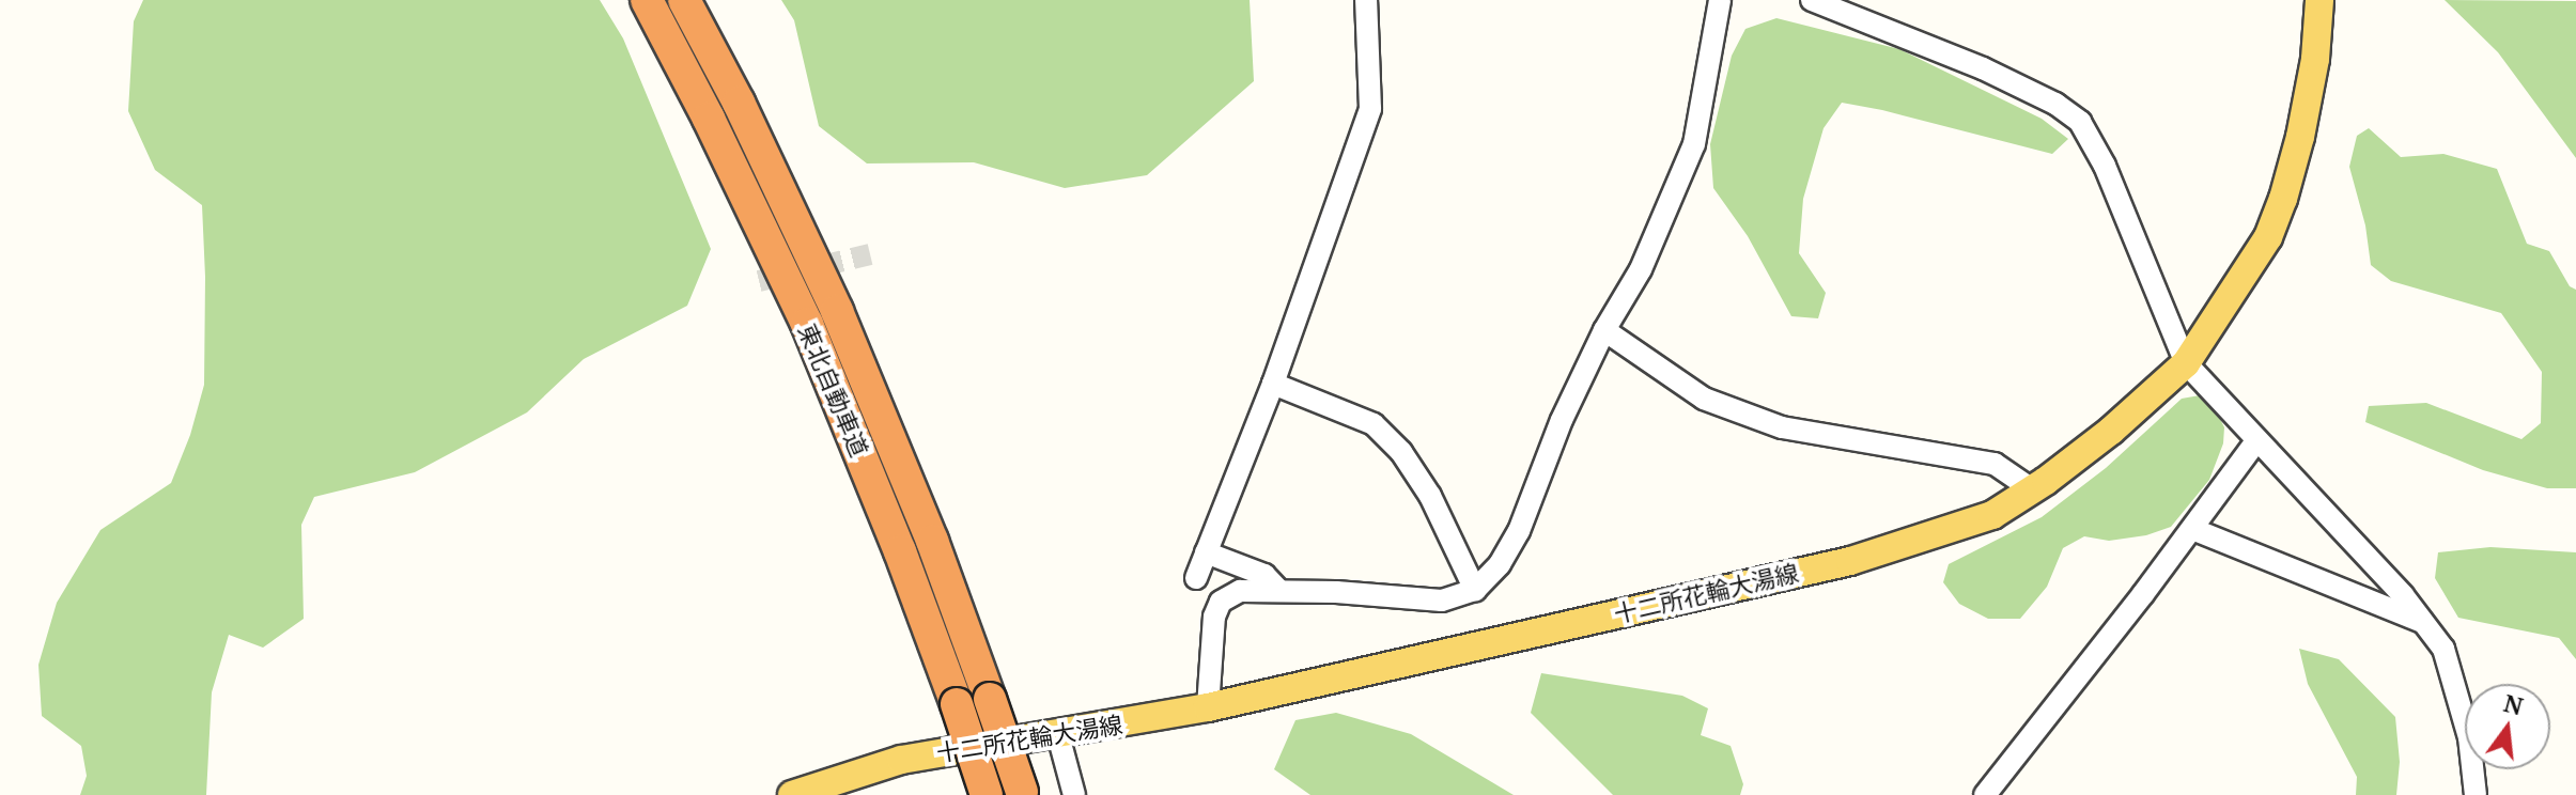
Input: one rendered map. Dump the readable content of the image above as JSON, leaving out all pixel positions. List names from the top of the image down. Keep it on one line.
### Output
{"streets":{"highway":["東北自動車道"],"main road":["十二所花輪大湯線"]},"north":"top"}
